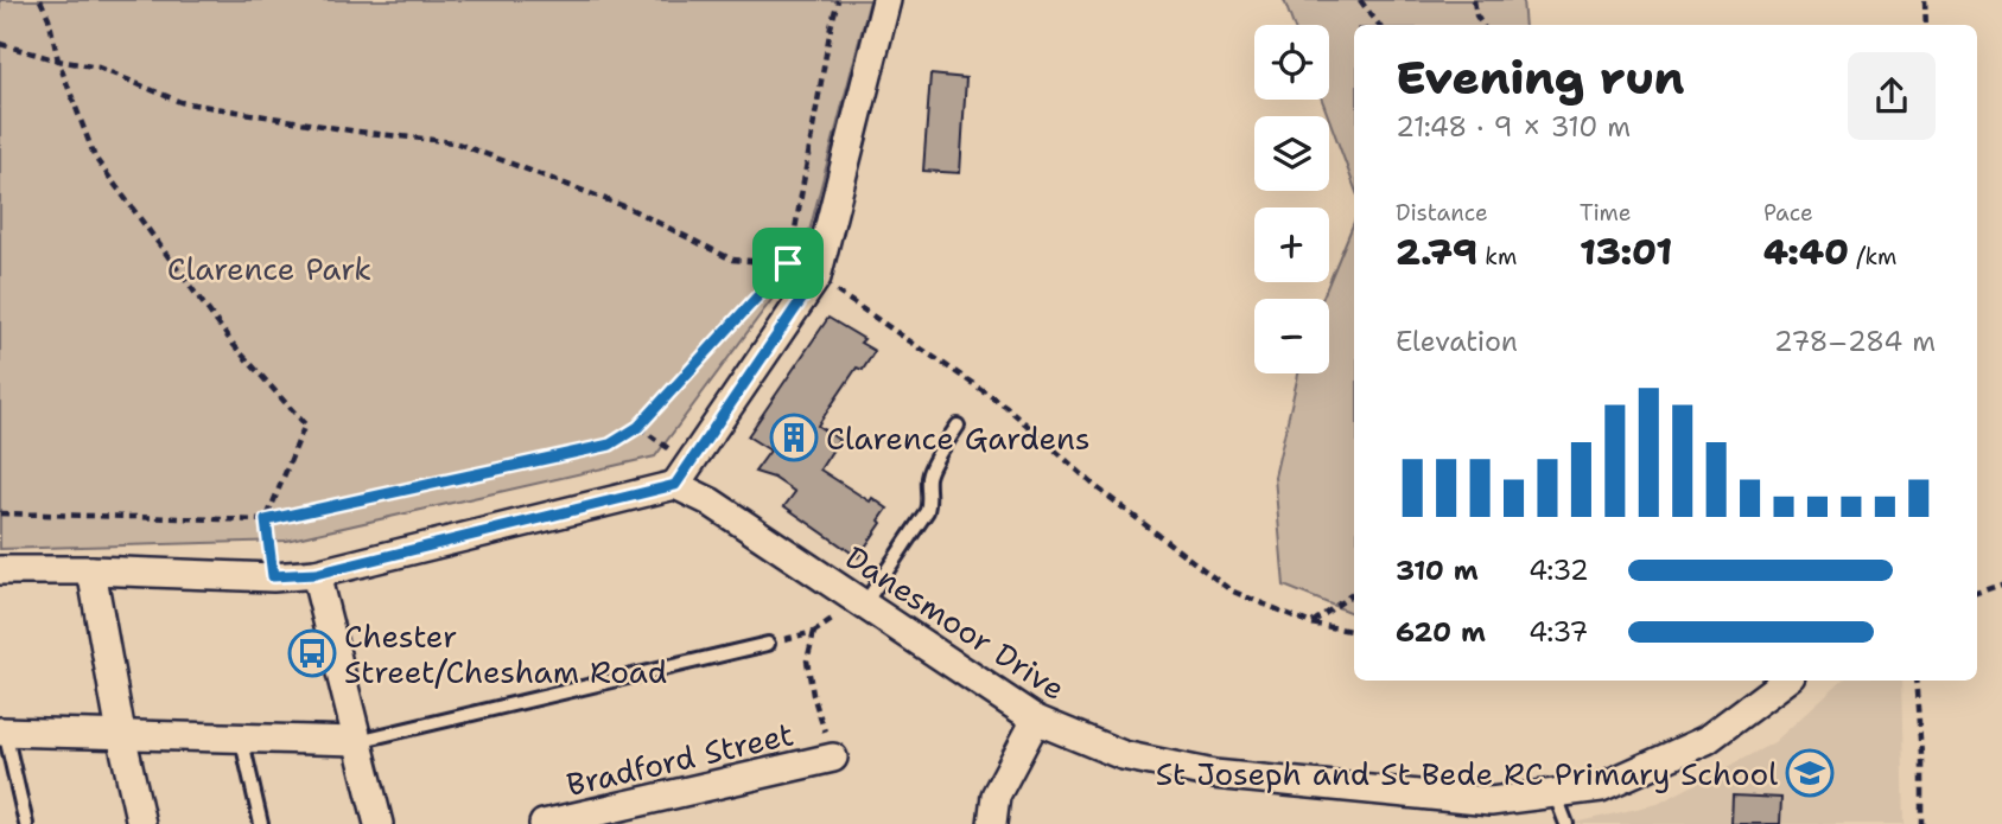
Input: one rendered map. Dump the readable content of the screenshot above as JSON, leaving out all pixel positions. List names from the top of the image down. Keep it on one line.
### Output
{"streets":{"street":["Danesmoor Drive","Bradford Street"]},"parks":["Clarence Park"],"places":{"building":["Clarence Gardens"],"bus stop":["Chester Street/Chesham Road"],"school or university":["St Joseph and St Bede RC Primary School"]},"page":{"map_buttons":["+","−"],"heading":["Evening run","21:48 · 9 × 310 m"],"stats":[["Distance","2.79 km"],["Time","13:01"],["Pace","4:40 /km"]],"chart":["Elevation","278–284 m"],"list":[{"name":"310 m","note":"4:32"},{"name":"620 m","note":"4:37"}]}}
